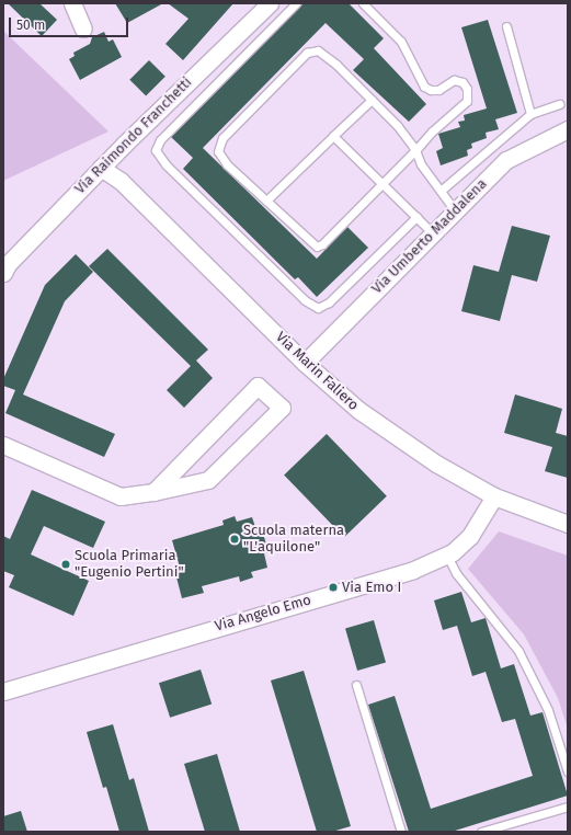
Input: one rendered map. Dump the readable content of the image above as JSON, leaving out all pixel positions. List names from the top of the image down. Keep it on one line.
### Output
{"streets":{"street":["Via Raimondo Franchetti","Via Umberto Maddalena","Via Marin Faliero","Via Angelo Emo"]},"crossings":[["Via Raimondo Franchetti","Via Marin Faliero"],["Via Umberto Maddalena","Via Marin Faliero"],["Via Marin Faliero","Via Angelo Emo"]],"places":["Scuola materna \"L'aquilone\"","Scuola Primaria \"Eugenio Pertini\"","Via Emo I"],"scale_bar":"50 m"}
